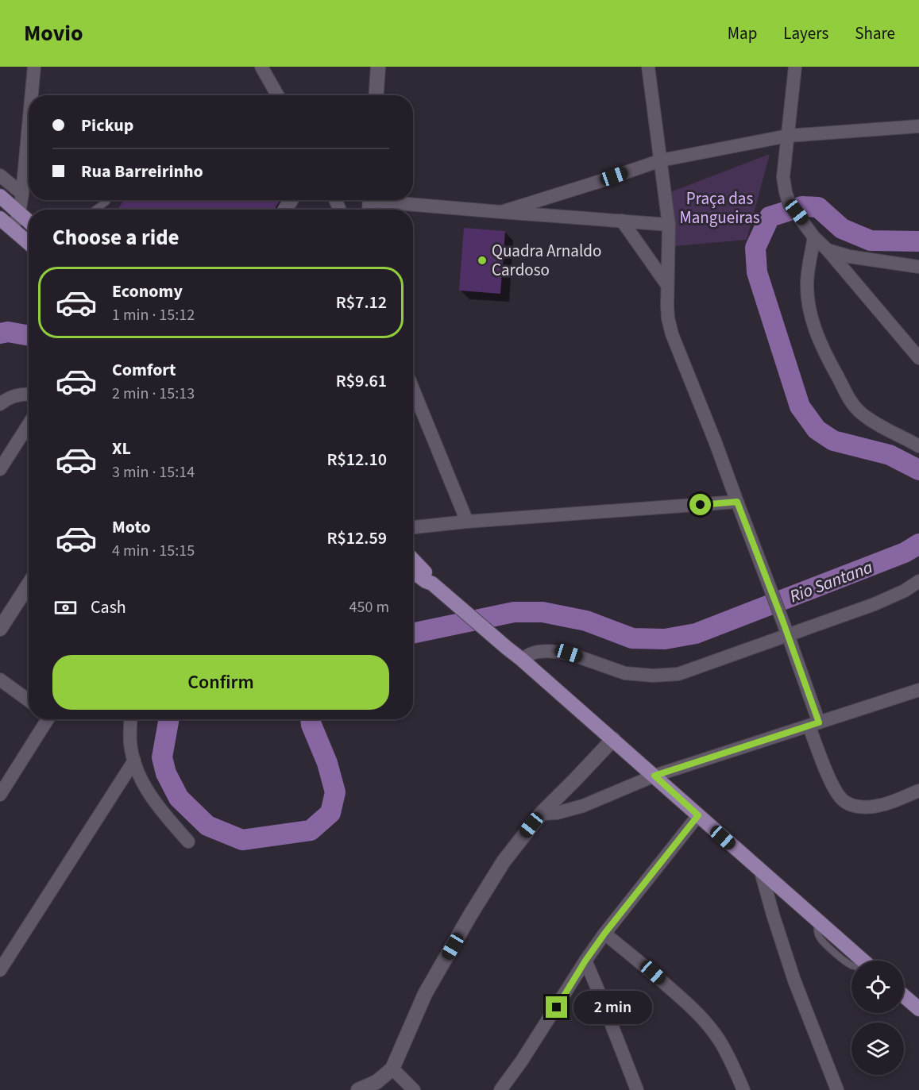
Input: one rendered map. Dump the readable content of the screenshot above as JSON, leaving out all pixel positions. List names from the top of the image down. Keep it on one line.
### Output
{"water":["Rio Santana"],"parks":["Praça das Mangueiras"],"places":["Quadra Arnaldo Cardoso"],"page":{"header":"Movio","nav":["Map","Layers","Share"],"banner":["Pickup","Rua Barreirinho"],"heading":"Choose a ride","list":[{"name":"Economy","note":"1 min · 15:12","value":"R$7.12"},{"name":"Comfort","note":"2 min · 15:13","value":"R$9.61"},{"name":"XL","note":"3 min · 15:14","value":"R$12.10"},{"name":"Moto","note":"4 min · 15:15","value":"R$12.59"}],"pay":["Cash","450 m"],"buttons":"Confirm","bubble":"2 min"}}
